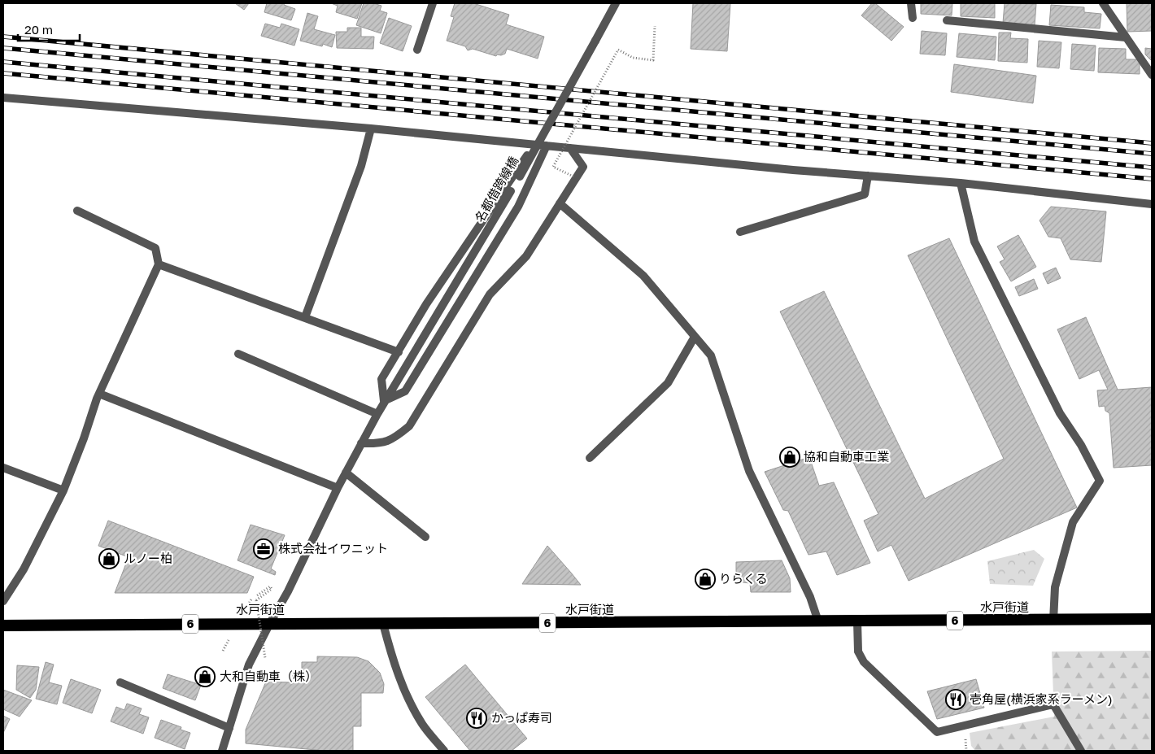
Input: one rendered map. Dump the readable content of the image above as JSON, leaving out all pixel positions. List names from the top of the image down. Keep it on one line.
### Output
{"streets":{"highway":["水戸街道","6"],"street":["名都借跨線橋"]},"crossings":[["名都借跨線橋","水戸街道"]],"places":{"shop":["協和自動車工業","ルノー柏","りらくる","大和自動車（株）"],"office":["株式会社イワニット"],"restaurant":["壱角屋(横浜家系ラーメン)","かっぱ寿司"]},"scale_bar":"20 m"}
